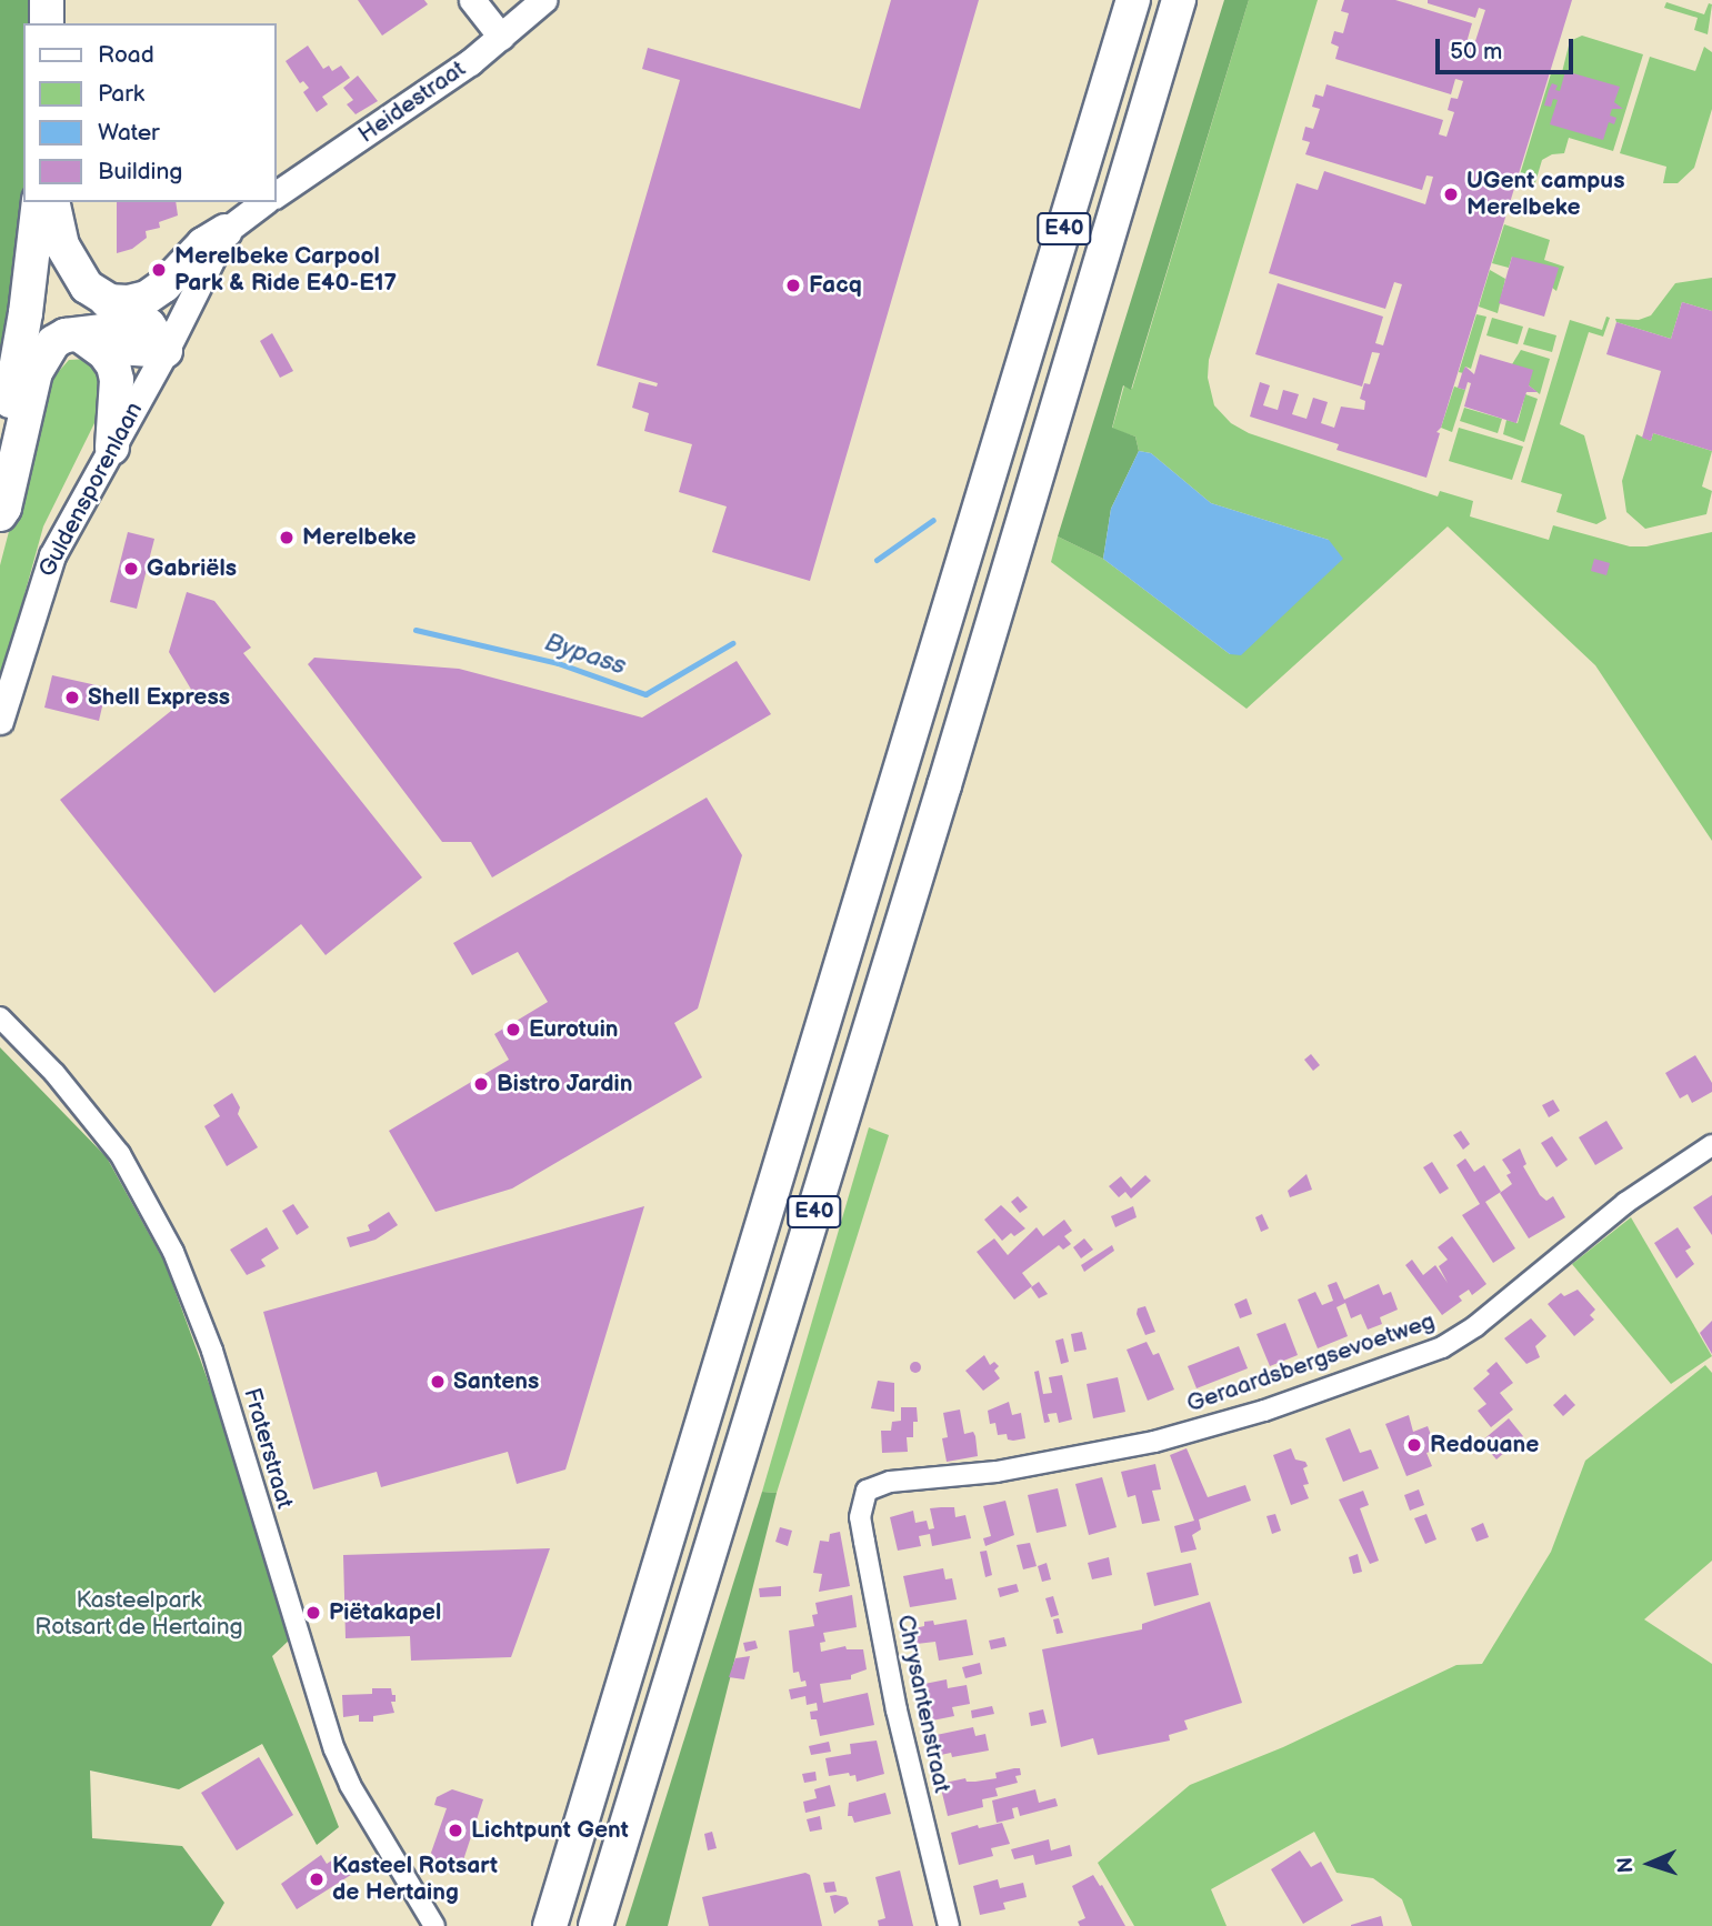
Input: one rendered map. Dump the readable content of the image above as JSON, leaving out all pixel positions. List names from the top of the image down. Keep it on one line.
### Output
{"streets":{"highway":["E40"],"main road":["Heidestraat","Guldensporenlaan"],"street":["Geraardsbergsevoetweg","Fraterstraat","Chrysantenstraat"]},"crossings":[["Geraardsbergsevoetweg","Chrysantenstraat"]],"water":["Bypass"],"parks":["Kasteelpark Rotsart de Hertaing"],"places":["UGent campus Merelbeke","Merelbeke Carpool Park & Ride E40-E17","Facq","Merelbeke","Gabriëls","Shell Express","Eurotuin","Bistro Jardin","Santens","Redouane","Piëtakapel","Lichtpunt Gent","Kasteel Rotsart de Hertaing"],"legend":["Road","Park","Water","Building"],"scale_bar":"50 m","north":"left"}
